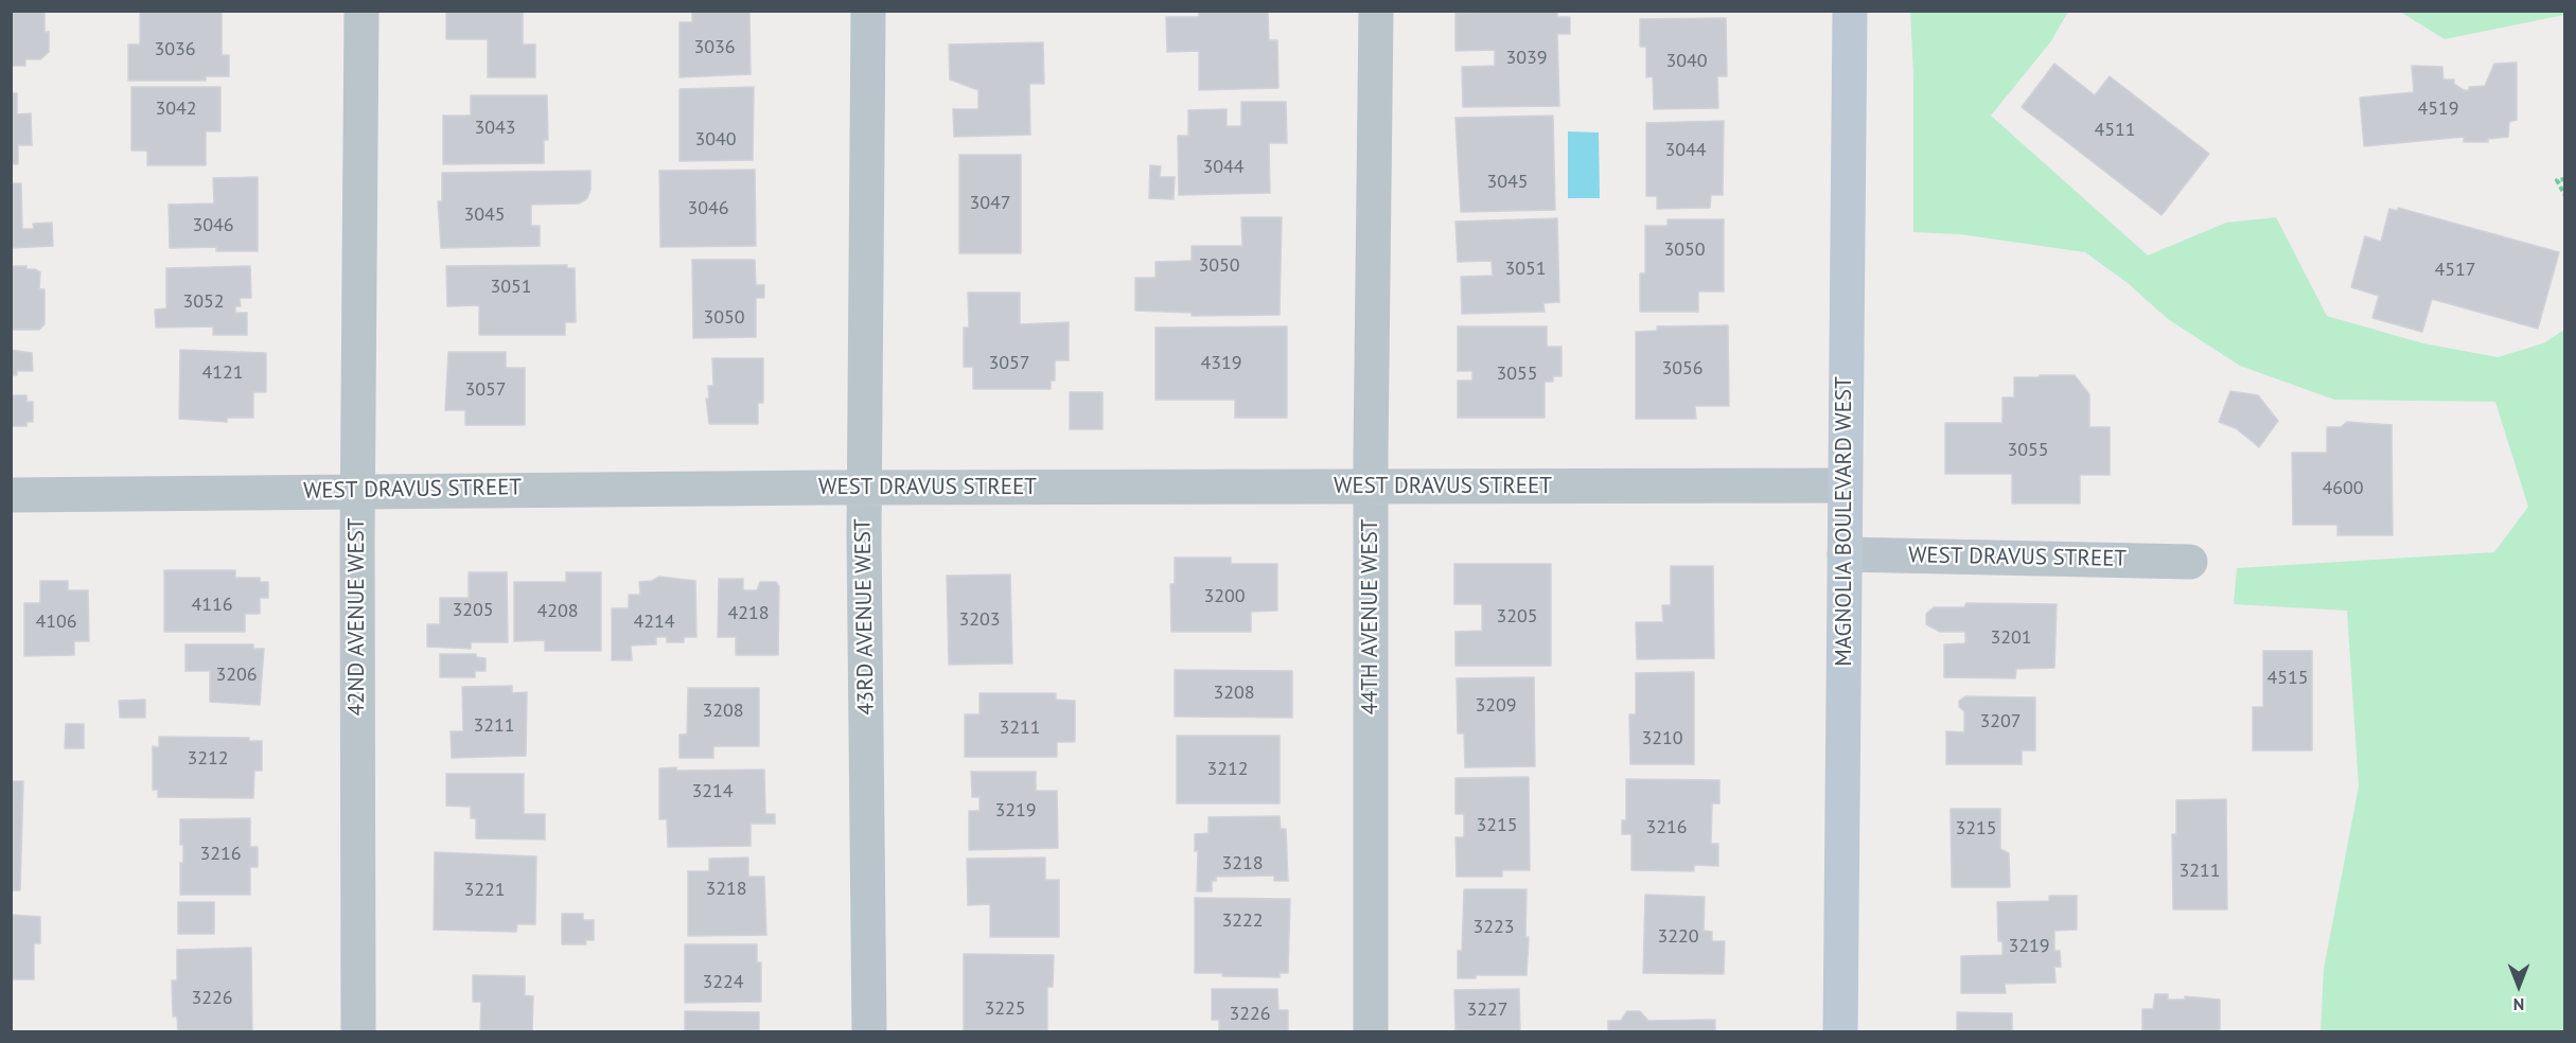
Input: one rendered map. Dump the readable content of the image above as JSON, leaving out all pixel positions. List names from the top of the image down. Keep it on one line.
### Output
{"streets":{"street":["WEST DRAVUS STREET","MAGNOLIA BOULEVARD WEST","42ND AVENUE WEST","43RD AVENUE WEST","44TH AVENUE WEST"]},"crossings":[["WEST DRAVUS STREET","MAGNOLIA BOULEVARD WEST"],["WEST DRAVUS STREET","42ND AVENUE WEST"],["WEST DRAVUS STREET","43RD AVENUE WEST"],["WEST DRAVUS STREET","44TH AVENUE WEST"]],"house_numbers":["3036","3036","3039","3040","3042","4519","3043","4511","3040","3044","3044","3045","3047","3046","3045","3046","3050","3050","3051","4517","3051","3052","3050","3057","4319","3056","4121","3055","3057","3055","4600","3200","4116","3205","4208","4218","3205","3203","4106","4214","3201","3206","4515","3208","3209","3208","3207","3211","3211","3210","3212","3212","3214","3219","3215","3216","3215","3216","3218","3211","3218","3221","3222","3223","3220","3219","3224","3226","3225","3227","3226"],"north":"bottom"}
